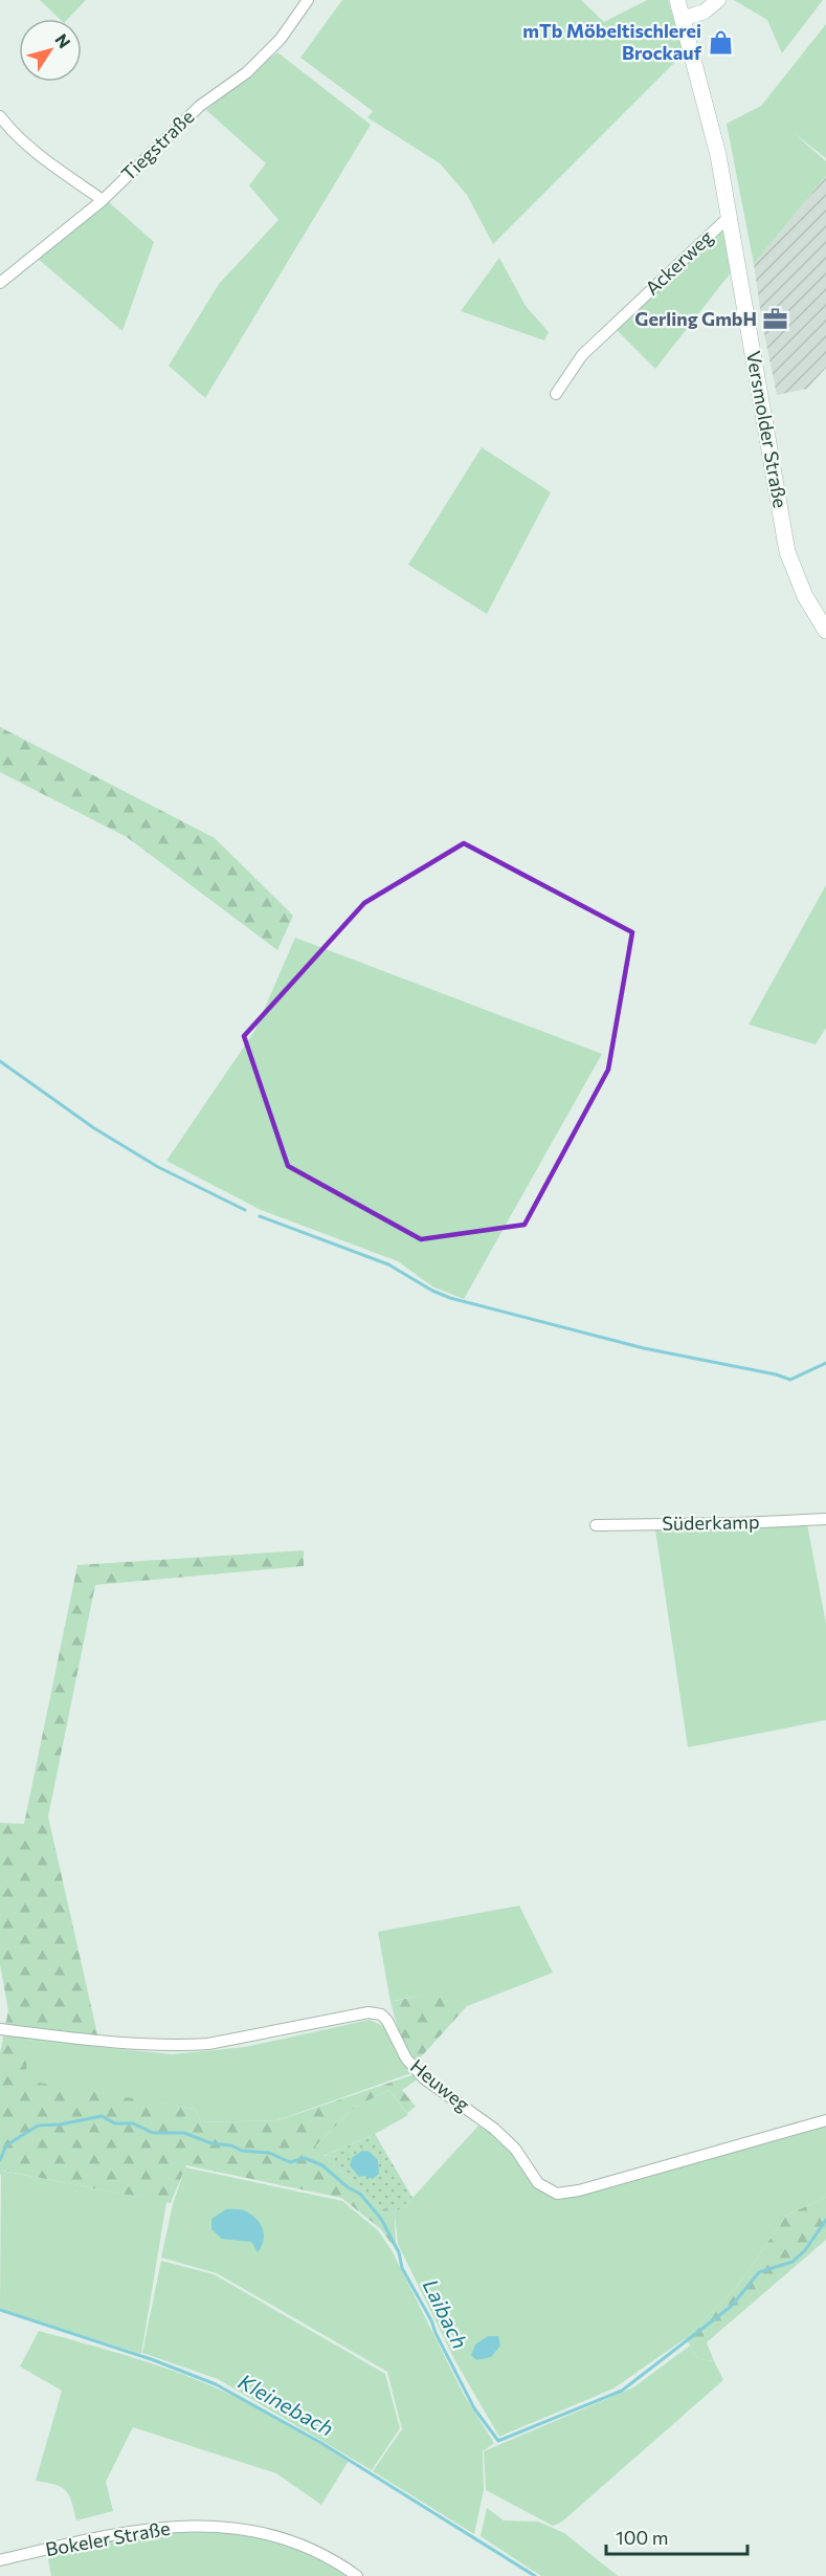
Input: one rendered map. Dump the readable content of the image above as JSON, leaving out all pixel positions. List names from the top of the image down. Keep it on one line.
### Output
{"streets":{"main road":["Versmolder Straße"],"street":["Tiegstraße","Ackerweg","Süderkamp","Heuweg","Bokeler Straße"]},"crossings":[["Ackerweg","Versmolder Straße"]],"water":["Laibach","Kleinebach"],"places":{"shop":["mTb Möbeltischlerei Brockauf"],"office":["Gerling GmbH"]},"scale_bar":"100 m","north":"top right"}
